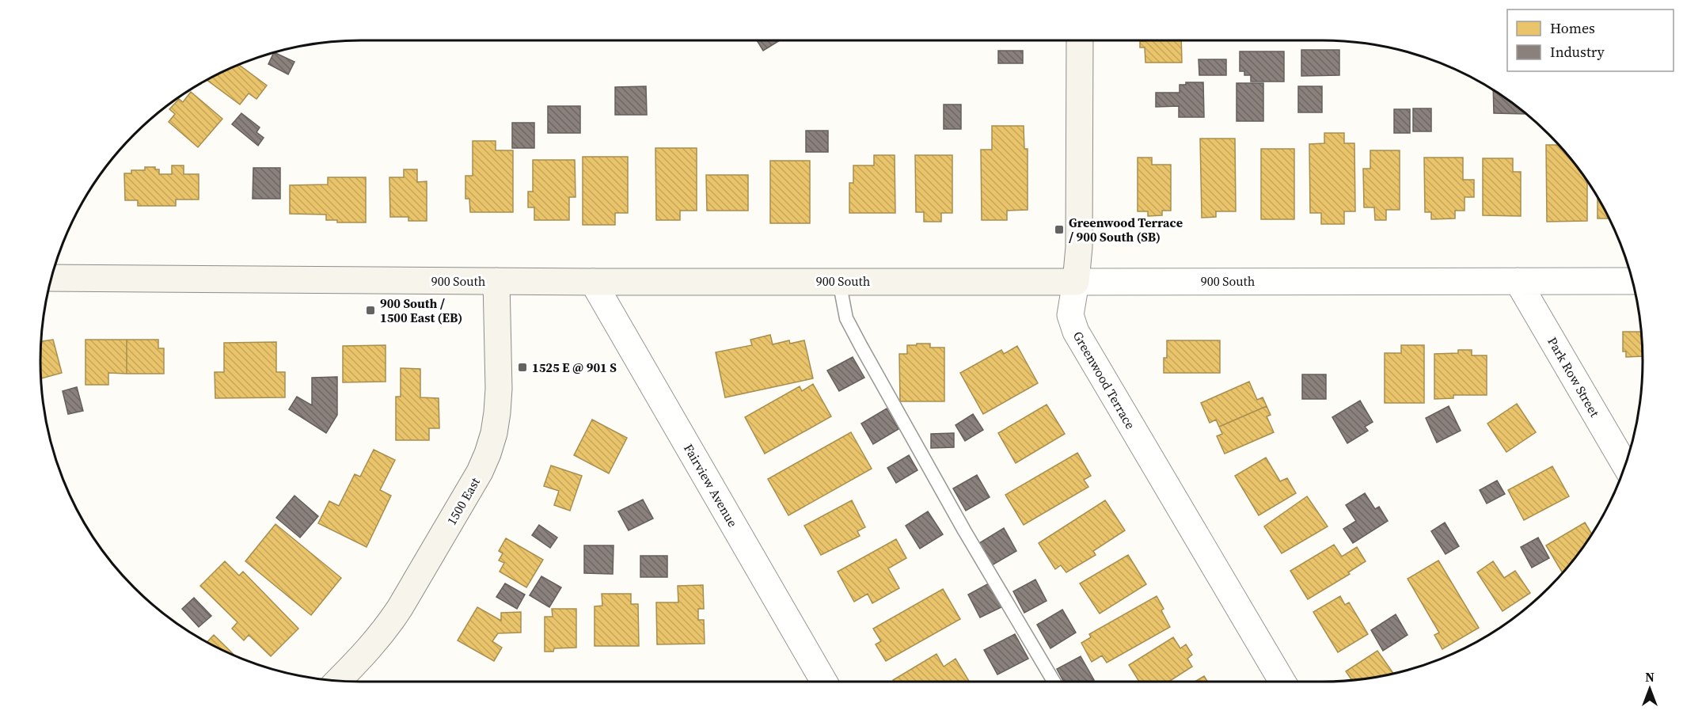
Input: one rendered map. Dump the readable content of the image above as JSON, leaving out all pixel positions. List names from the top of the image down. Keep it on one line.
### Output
{"streets":{"street":["900 South","Park Row Street","Greenwood Terrace","Fairview Avenue","1500 East"]},"crossings":[["900 South","Park Row Street"],["900 South","Greenwood Terrace"],["900 South","Fairview Avenue"],["900 South","1500 East"]],"places":{"transit":["Greenwood Terrace / 900 South (SB)","900 South / 1500 East (EB)","1525 E @ 901 S"]},"legend":["Homes","Industry"],"north":"top"}
